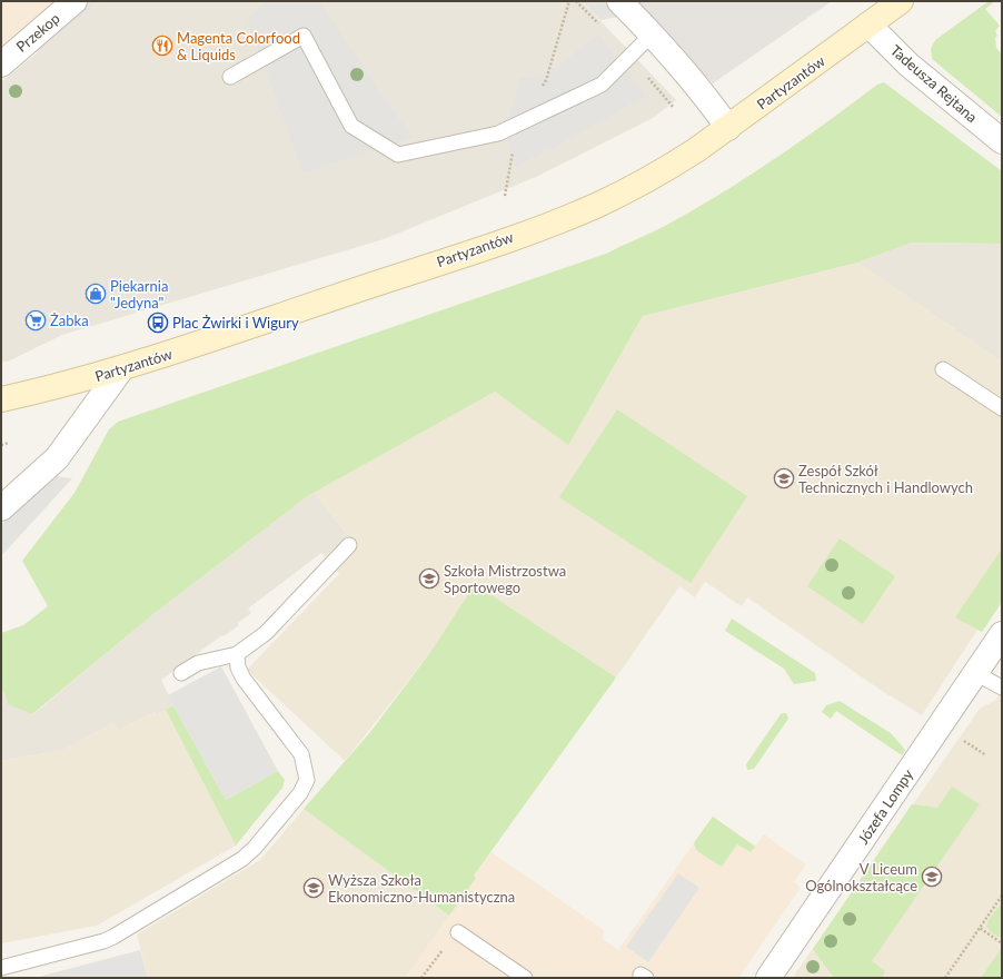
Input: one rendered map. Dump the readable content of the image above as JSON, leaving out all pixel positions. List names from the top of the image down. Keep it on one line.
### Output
{"streets":{"main road":["Partyzantów"],"street":["Przekop","Tadeusza Rejtana","Józefa Lompy"]},"crossings":[["Partyzantów","Tadeusza Rejtana"]],"places":{"restaurant":["Magenta Colorfood & Liquids"],"shop":["Piekarnia \"Jedyna\""],"supermarket":["Żabka"],"bus stop":["Plac Żwirki i Wigury"],"school or university":["Zespół Szkół Technicznych i Handlowych","Szkoła Mistrzostwa Sportowego","V Liceum Ogólnokształcące","Wyższa Szkoła Ekonomiczno-Humanistyczna"]}}
